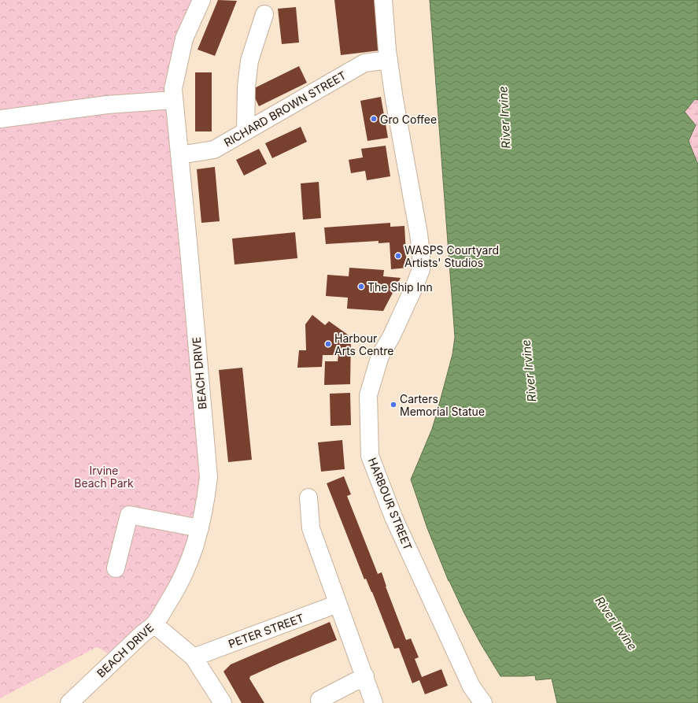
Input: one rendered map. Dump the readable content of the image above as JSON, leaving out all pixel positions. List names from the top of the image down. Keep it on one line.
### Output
{"streets":{"street":["RICHARD BROWN STREET","BEACH DRIVE","HARBOUR STREET","PETER STREET"]},"crossings":[["RICHARD BROWN STREET","BEACH DRIVE"],["RICHARD BROWN STREET","HARBOUR STREET"]],"water":["River Irvine"],"parks":["Irvine Beach Park"],"places":["Gro Coffee","WASPS Courtyard Artists' Studios","The Ship Inn","Harbour Arts Centre","Carters Memorial Statue"]}
